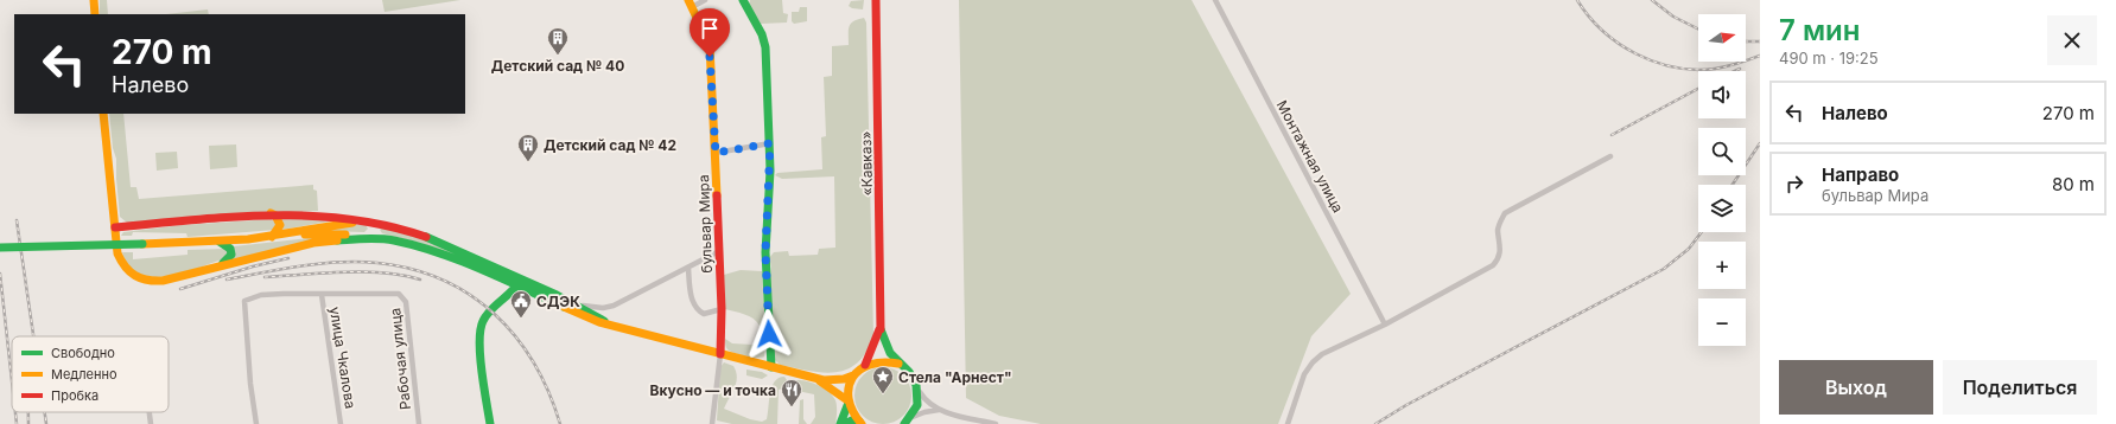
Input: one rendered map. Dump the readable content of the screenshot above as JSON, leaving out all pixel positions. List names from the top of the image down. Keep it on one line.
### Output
{"streets":{"main road":["«Кавказ»","бульвар Мира"],"street":["Монтажная улица","улица Чкалова","Рабочая улица"]},"crossings":[["улица Чкалова","Рабочая улица"]],"places":{"building":["Детский сад № 40","Детский сад № 42"],"public building":["СДЭК"],"place":["Стела \"Арнест\""],"restaurant":["Вкусно — и точка"]},"legend":["Свободно","Медленно","Пробка"],"north":"right","page":{"heading":["7 мин","490 m · 19:25"],"map_buttons":["+","−"],"turn":["270 m","Налево"],"list":[{"name":"Налево","value":"270 m"},{"name":"Направо","note":"бульвар Мира","value":"80 m"}],"buttons":["Выход","Поделиться"]}}
